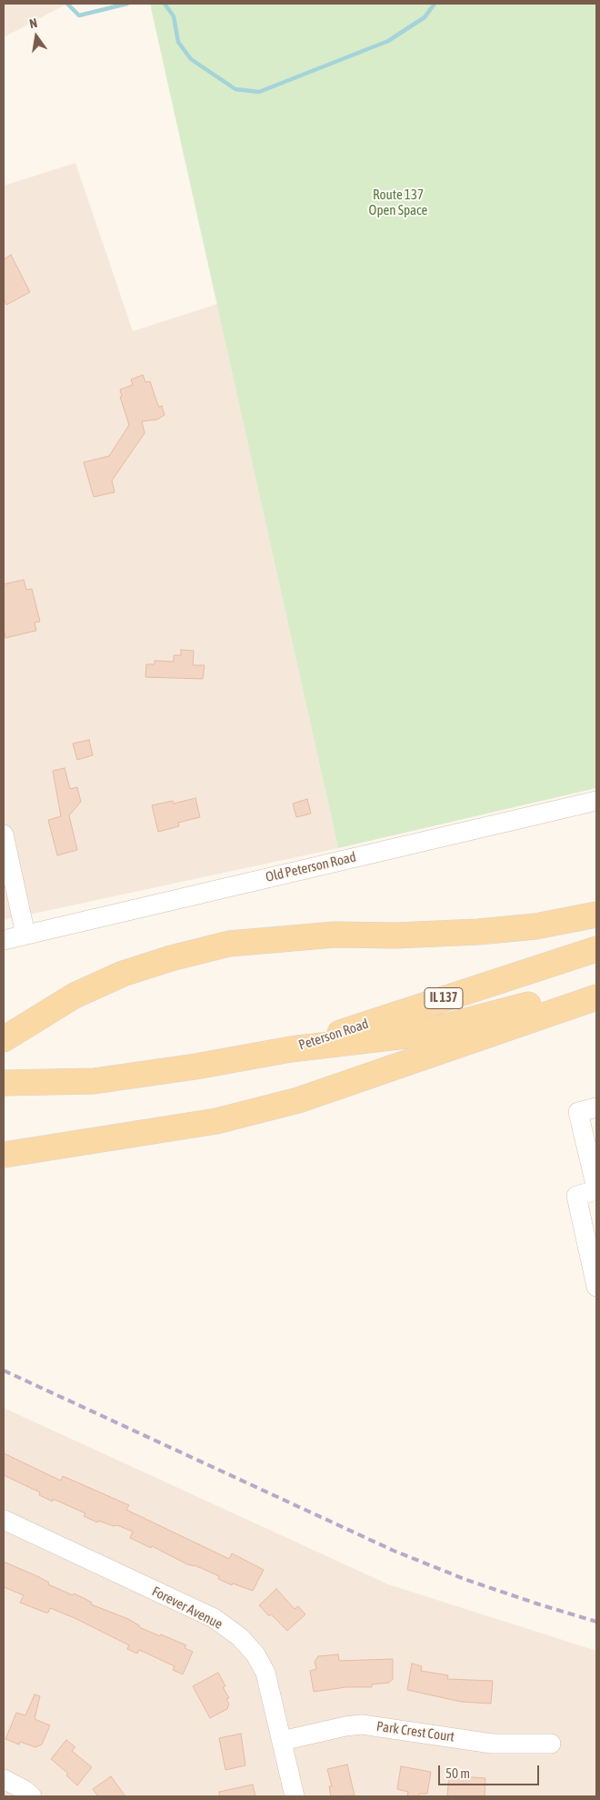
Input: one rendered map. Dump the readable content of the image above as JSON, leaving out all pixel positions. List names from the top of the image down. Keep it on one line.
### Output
{"streets":{"main road":["IL 137","Peterson Road"],"street":["Old Peterson Road","Forever Avenue","Park Crest Court"]},"crossings":[["IL 137","Peterson Road"],["Forever Avenue","Park Crest Court"]],"parks":["Route 137 Open Space"],"scale_bar":"50 m","north":"top"}
